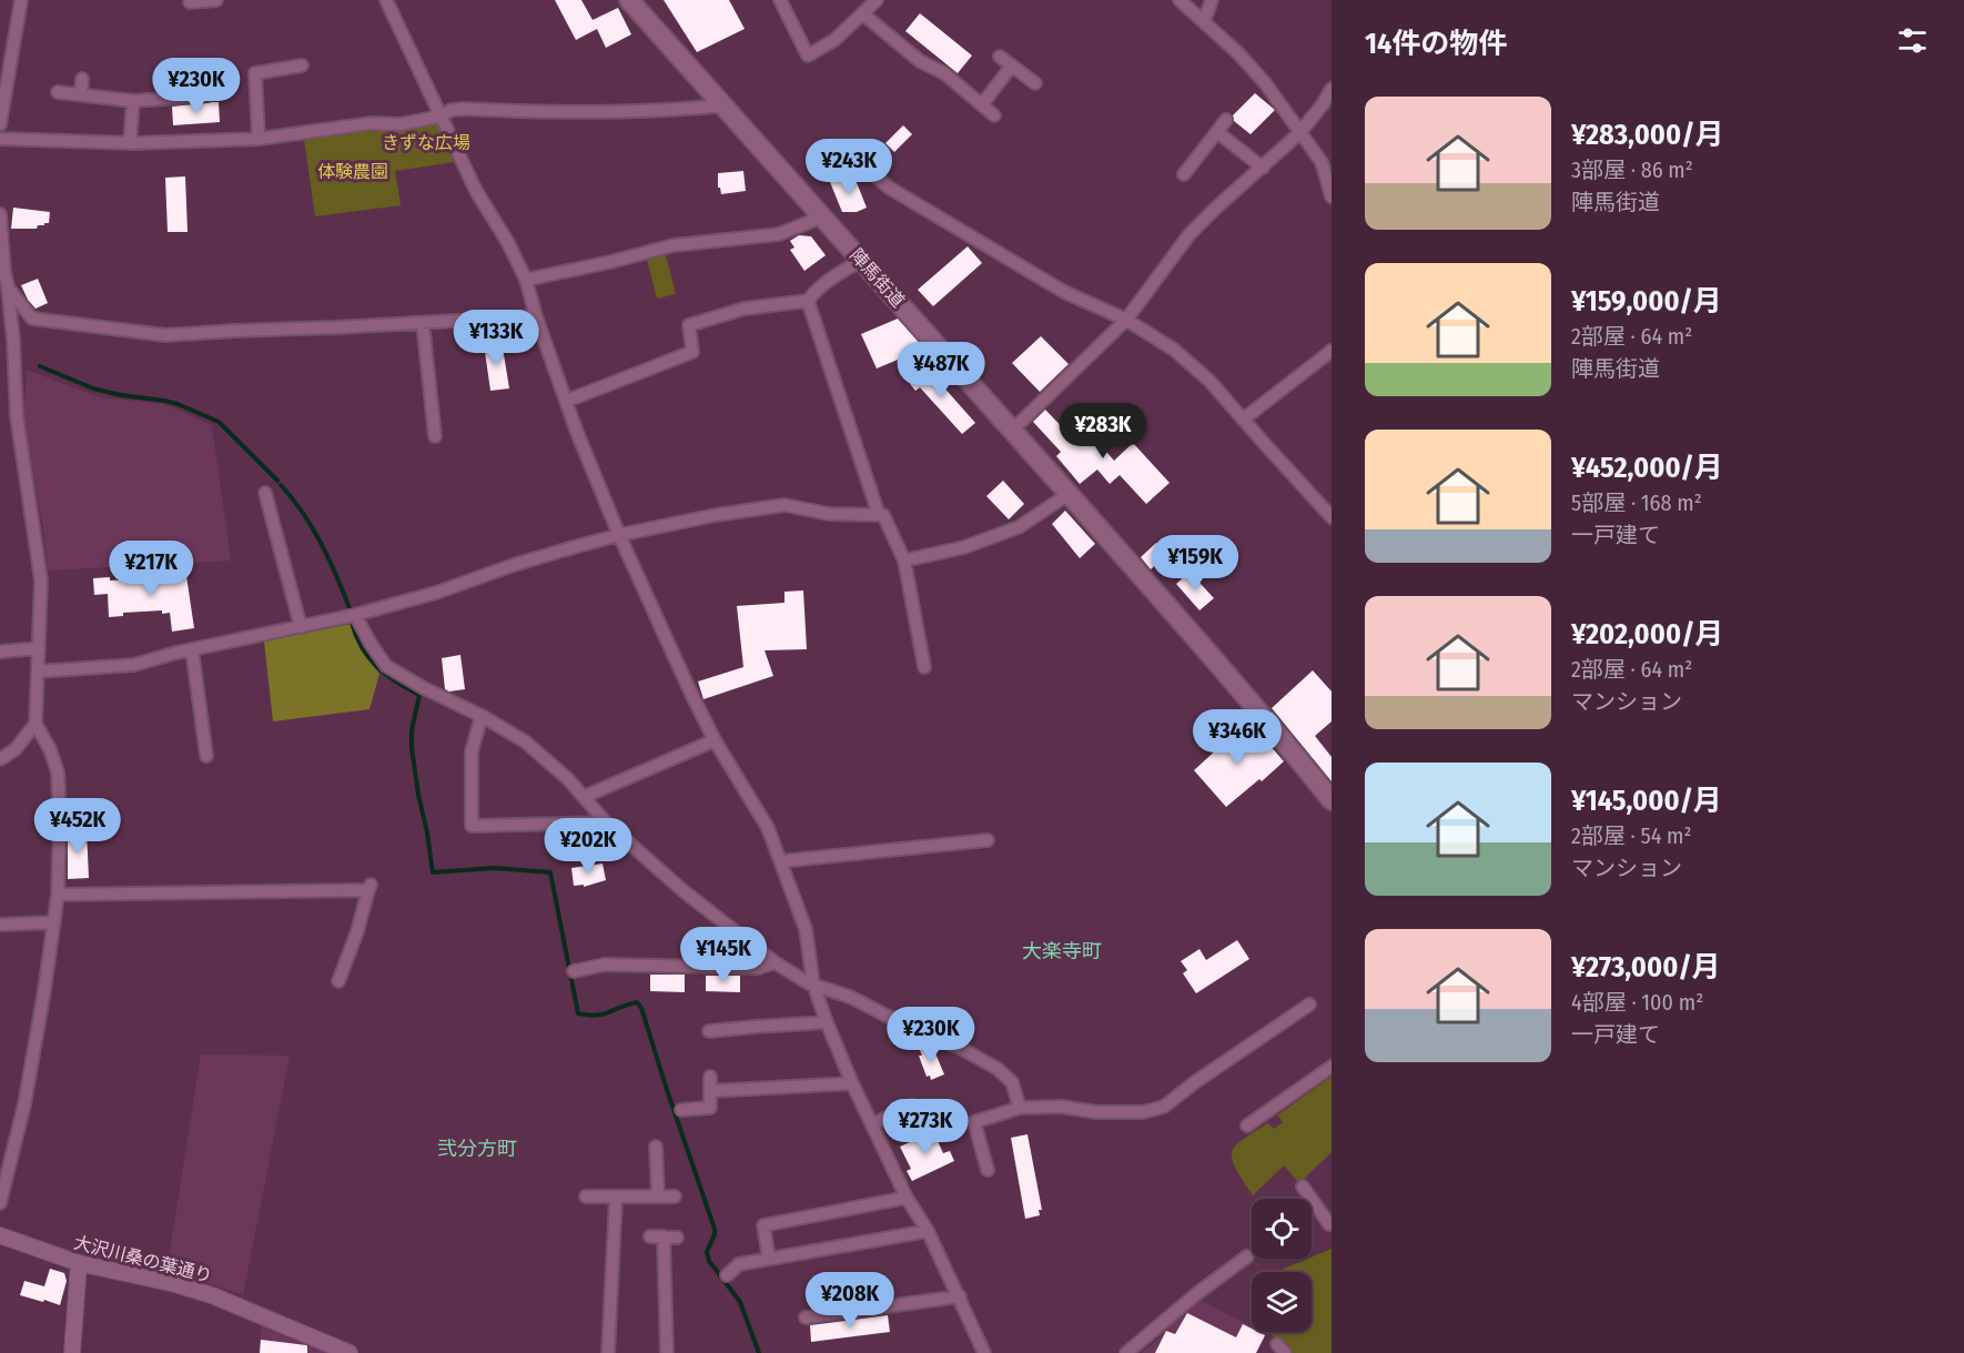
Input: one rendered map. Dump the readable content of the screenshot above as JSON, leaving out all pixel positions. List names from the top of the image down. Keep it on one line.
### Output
{"streets":{"main road":["陣馬街道"],"street":["大沢川桑の葉通り"]},"districts":["大楽寺町","弐分方町"],"parks":["きずな広場","体験農園"],"page":{"heading":"14件の物件","price":["¥230K","¥243K","¥133K","¥487K","¥283K","¥159K","¥217K","¥346K","¥452K","¥202K","¥145K","¥230K","¥273K","¥208K"],"list":[{"name":"¥283,000/月","note":"3部屋 · 86 m² · 陣馬街道"},{"name":"¥159,000/月","note":"2部屋 · 64 m² · 陣馬街道"},{"name":"¥452,000/月","note":"5部屋 · 168 m² · 一戸建て"},{"name":"¥202,000/月","note":"2部屋 · 64 m² · マンション"},{"name":"¥145,000/月","note":"2部屋 · 54 m² · マンション"},{"name":"¥273,000/月","note":"4部屋 · 100 m² · 一戸建て"}]}}
